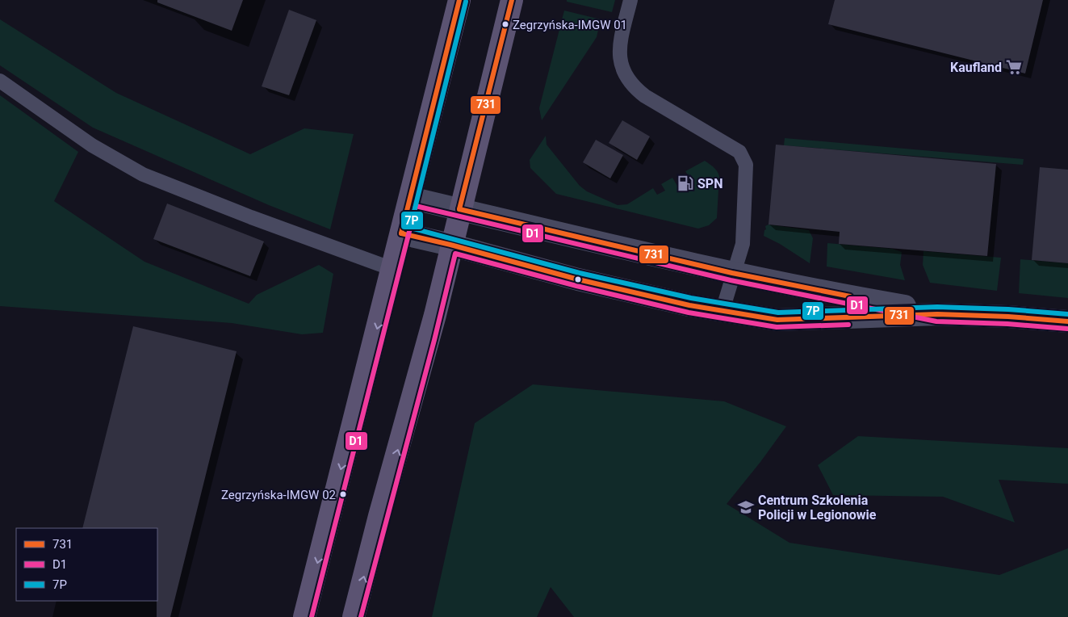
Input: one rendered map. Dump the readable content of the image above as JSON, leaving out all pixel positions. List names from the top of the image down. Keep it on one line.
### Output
{"places":{"other":["Zegrzyńska-IMGW 01","Zegrzyńska-IMGW 02"],"supermarket":["Kaufland"],"fuel station":["SPN"],"school or university":["Centrum Szkolenia Policji w Legionowie"]},"lines":["transit line 731","transit line 7P","transit line D1"],"legend":["731","D1","7P"]}
